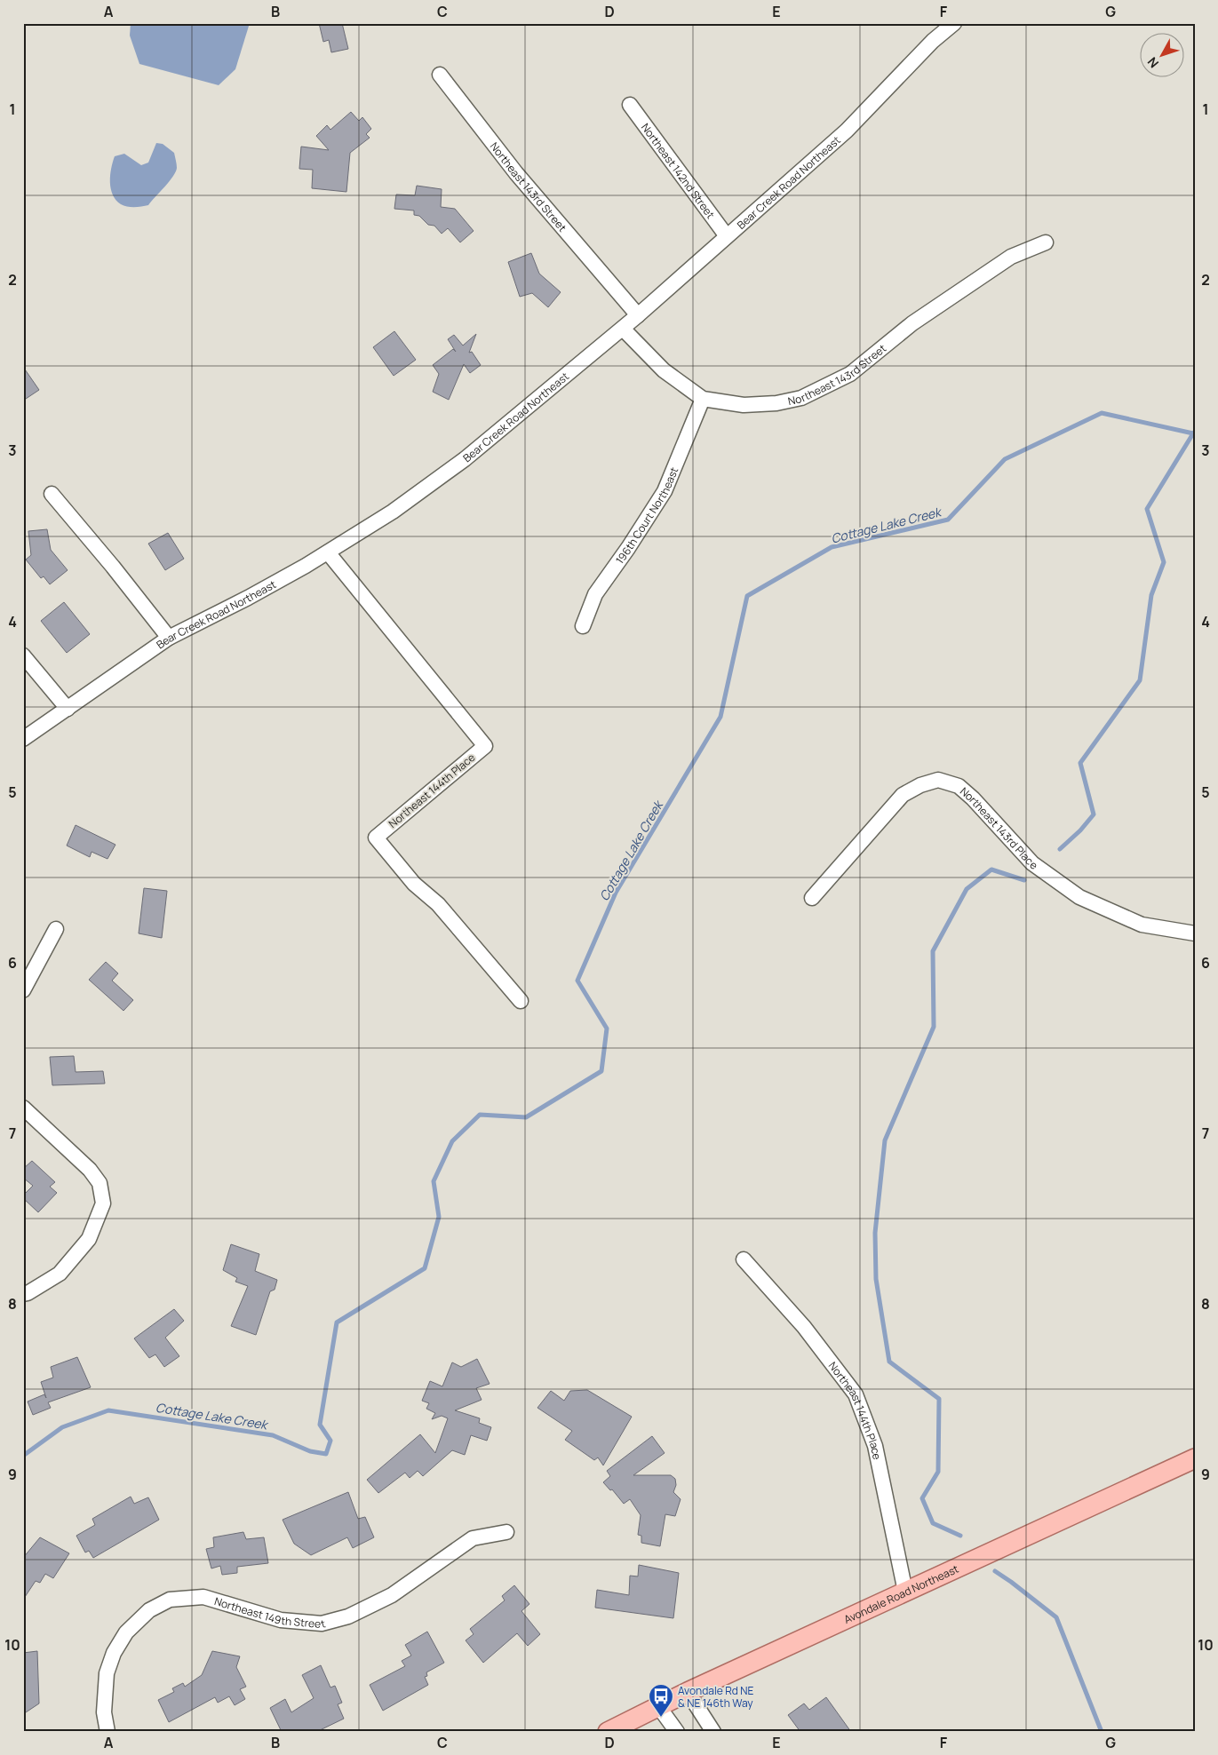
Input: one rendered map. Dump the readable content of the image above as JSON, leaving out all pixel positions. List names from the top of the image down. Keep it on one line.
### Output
{"streets":{"main road":["Avondale Road Northeast"],"street":["Northeast 142nd Street","Bear Creek Road Northeast","Northeast 143rd Street","196th Court Northeast","Northeast 144th Place","Northeast 143rd Place","Northeast 149th Street"]},"crossings":[["Northeast 142nd Street","Bear Creek Road Northeast"],["Bear Creek Road Northeast","Northeast 143rd Street"],["Bear Creek Road Northeast","Northeast 144th Place"],["Northeast 143rd Street","196th Court Northeast"],["Northeast 144th Place","Avondale Road Northeast"]],"water":["Cottage Lake Creek"],"places":{"bus stop":["Avondale Rd NE & NE 146th Way"]},"north":"bottom left","grid":{"columns":["A","B","C","D","E","F","G"],"rows":["1","2","3","4","5","6","7","8","9","10"]}}
